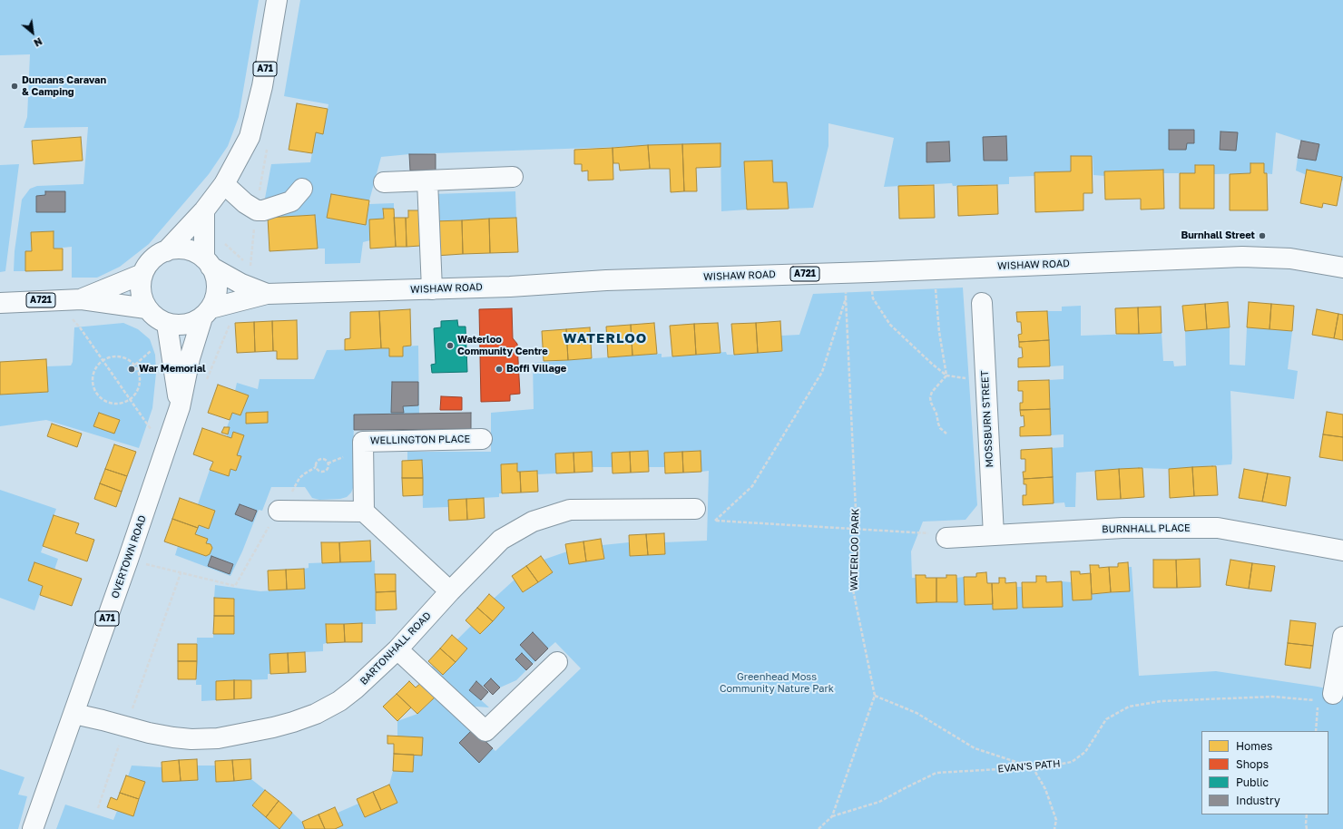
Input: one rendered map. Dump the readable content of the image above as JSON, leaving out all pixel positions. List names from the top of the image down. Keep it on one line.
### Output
{"streets":{"main road":["A71","WISHAW ROAD","A721","MOSSBURN STREET","WELLINGTON PLACE","BURNHALL PLACE","OVERTOWN ROAD","BARTONHALL ROAD"],"path":["WATERLOO PARK","EVAN'S PATH"]},"crossings":[["A71","WISHAW ROAD"],["A71","A721"],["A71","OVERTOWN ROAD"],["WISHAW ROAD","A721"],["WISHAW ROAD","OVERTOWN ROAD"],["A721","OVERTOWN ROAD"],["MOSSBURN STREET","BURNHALL PLACE"],["OVERTOWN ROAD","BARTONHALL ROAD"]],"districts":["WATERLOO"],"parks":["Greenhead Moss Community Nature Park"],"places":["Duncans Caravan & Camping","Burnhall Street","Waterloo Community Centre","War Memorial","Boffi Village"],"legend":["Homes","Shops","Public","Industry"],"north":"bottom right"}
